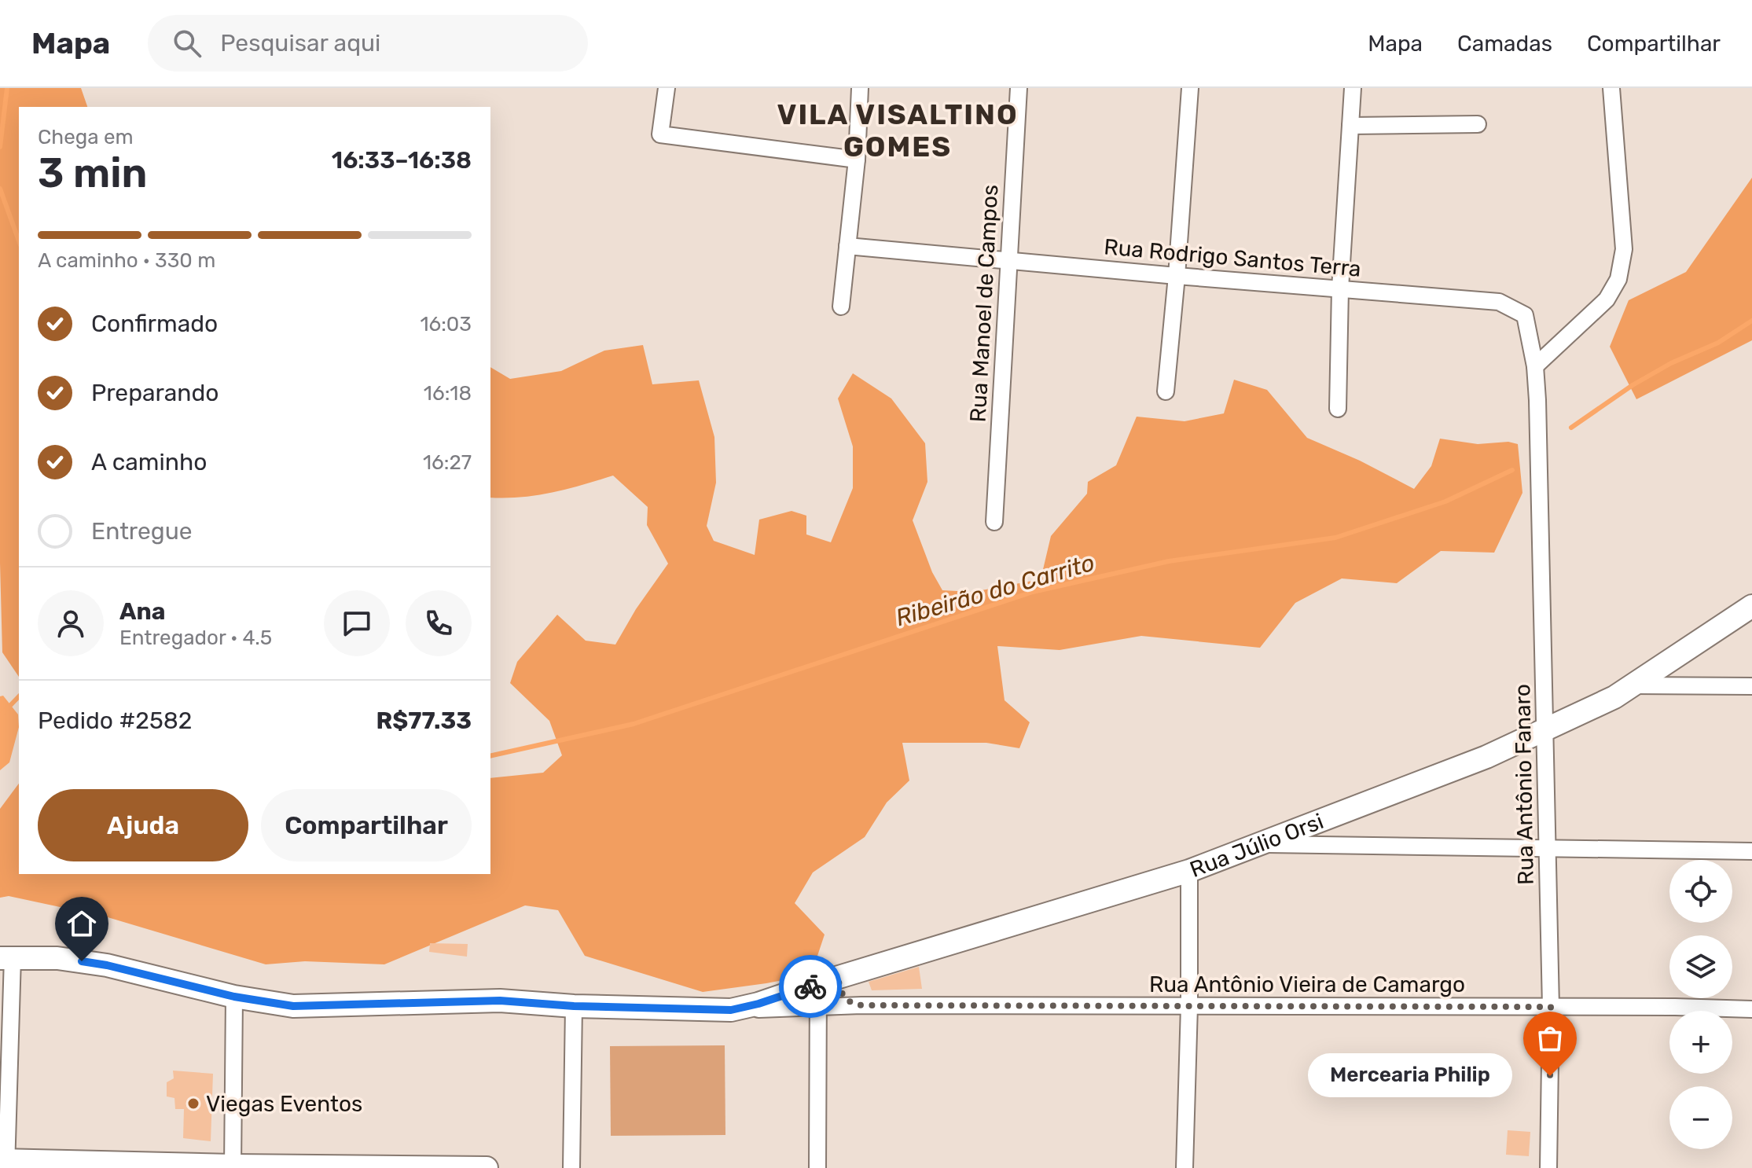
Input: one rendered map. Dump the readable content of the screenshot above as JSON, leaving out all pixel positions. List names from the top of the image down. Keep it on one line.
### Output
{"streets":{"main road":["Rua Júlio Orsi"],"street":["Rua Rodrigo Santos Terra","Rua Manoel de Campos","Rua Antônio Fanaro","Rua Antônio Vieira de Camargo"]},"crossings":[["Rua Rodrigo Santos Terra","Rua Manoel de Campos"],["Rua Rodrigo Santos Terra","Rua Antônio Fanaro"],["Rua Antônio Fanaro","Rua Júlio Orsi"],["Rua Antônio Fanaro","Rua Antônio Vieira de Camargo"],["Rua Júlio Orsi","Rua Antônio Vieira de Camargo"]],"districts":["VILA VISALTINO GOMES"],"water":["Ribeirão do Carrito"],"places":["Mercearia Philip","Viegas Eventos"],"page":{"header":"Mapa","search":"Pesquisar aqui","nav":["Mapa","Camadas","Compartilhar"],"heading":["3 min","Chega em","16:33–16:38"],"panel":["Ana","Entregador · 4.5","Pedido #2582","R$77.33"],"bar":"A caminho · 330 m","list":[["Confirmado","16:03"],["Preparando","16:18"],["A caminho","16:27"],"Entregue"],"buttons":["Ajuda","Compartilhar"],"map_buttons":["+","−"],"bubble":"Mercearia Philip"}}
